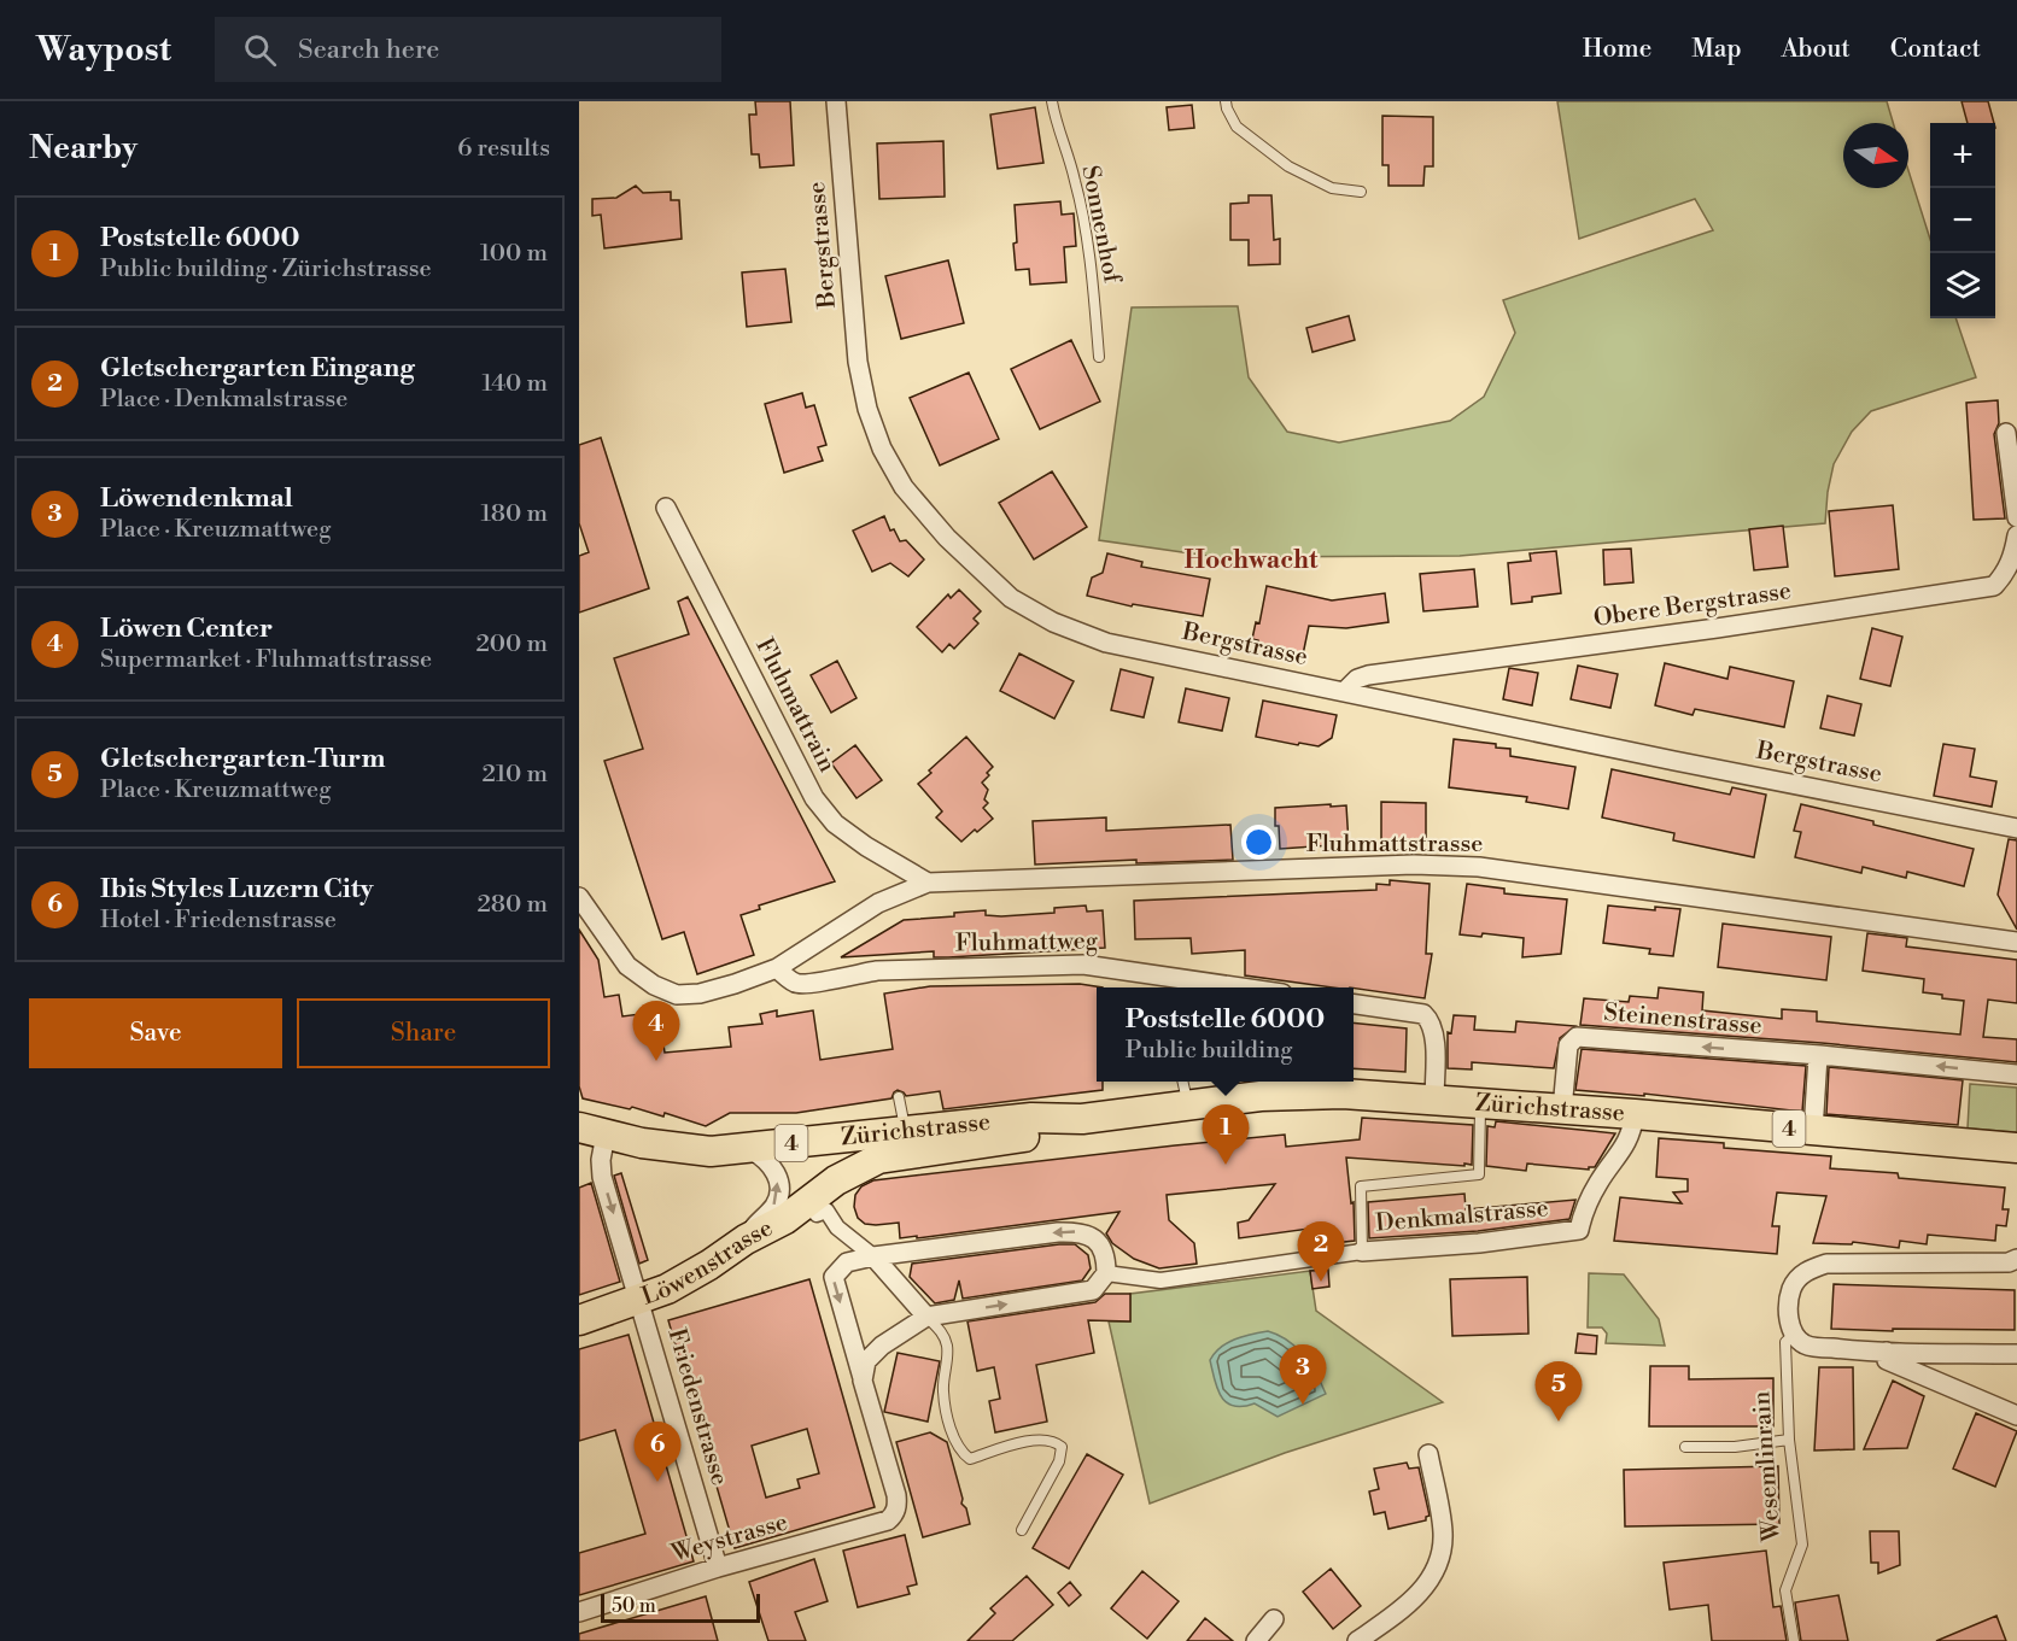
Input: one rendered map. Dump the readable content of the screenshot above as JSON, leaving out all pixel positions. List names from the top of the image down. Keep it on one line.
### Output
{"streets":{"main road":["Zürichstrasse","4","Löwenstrasse"],"street":["Bergstrasse","Obere Bergstrasse","Fluhmattrain","Fluhmattstrasse","Fluhmattweg","Steinenstrasse","Denkmalstrasse","Friedenstrasse","Weystrasse"],"lane":["Sonnenhof","Wesemlinrain"]},"crossings":[["Bergstrasse","Obere Bergstrasse"],["Fluhmattrain","Fluhmattstrasse"],["Fluhmattstrasse","Fluhmattweg"],["Steinenstrasse","Zürichstrasse"],["Zürichstrasse","Denkmalstrasse"],["Zürichstrasse","Löwenstrasse"],["Zürichstrasse","Friedenstrasse"],["Löwenstrasse","Friedenstrasse"],["Friedenstrasse","Weystrasse"]],"one_way":["Steinenstrasse","Friedenstrasse"],"districts":["Hochwacht"],"scale_bar":"50 m","north":"right","page":{"header":"Waypost","search":"Search here","nav":["Home","Map","About","Contact"],"heading":["Nearby","6 results"],"map_buttons":["+","−"],"list":[{"mark":"1","name":"Poststelle 6000","note":"Public building · Zürichstrasse","value":"100 m"},{"mark":"2","name":"Gletschergarten Eingang","note":"Place · Denkmalstrasse","value":"140 m"},{"mark":"3","name":"Löwendenkmal","note":"Place · Kreuzmattweg","value":"180 m"},{"mark":"4","name":"Löwen Center","note":"Supermarket · Fluhmattstrasse","value":"200 m"},{"mark":"5","name":"Gletschergarten-Turm","note":"Place · Kreuzmattweg","value":"210 m"},{"mark":"6","name":"Ibis Styles Luzern City","note":"Hotel · Friedenstrasse","value":"280 m"}],"buttons":["Save","Share"],"popup":["Poststelle 6000","Public building"],"pins":["4","1","2","3","5","6"],"scale":"50 m"}}
